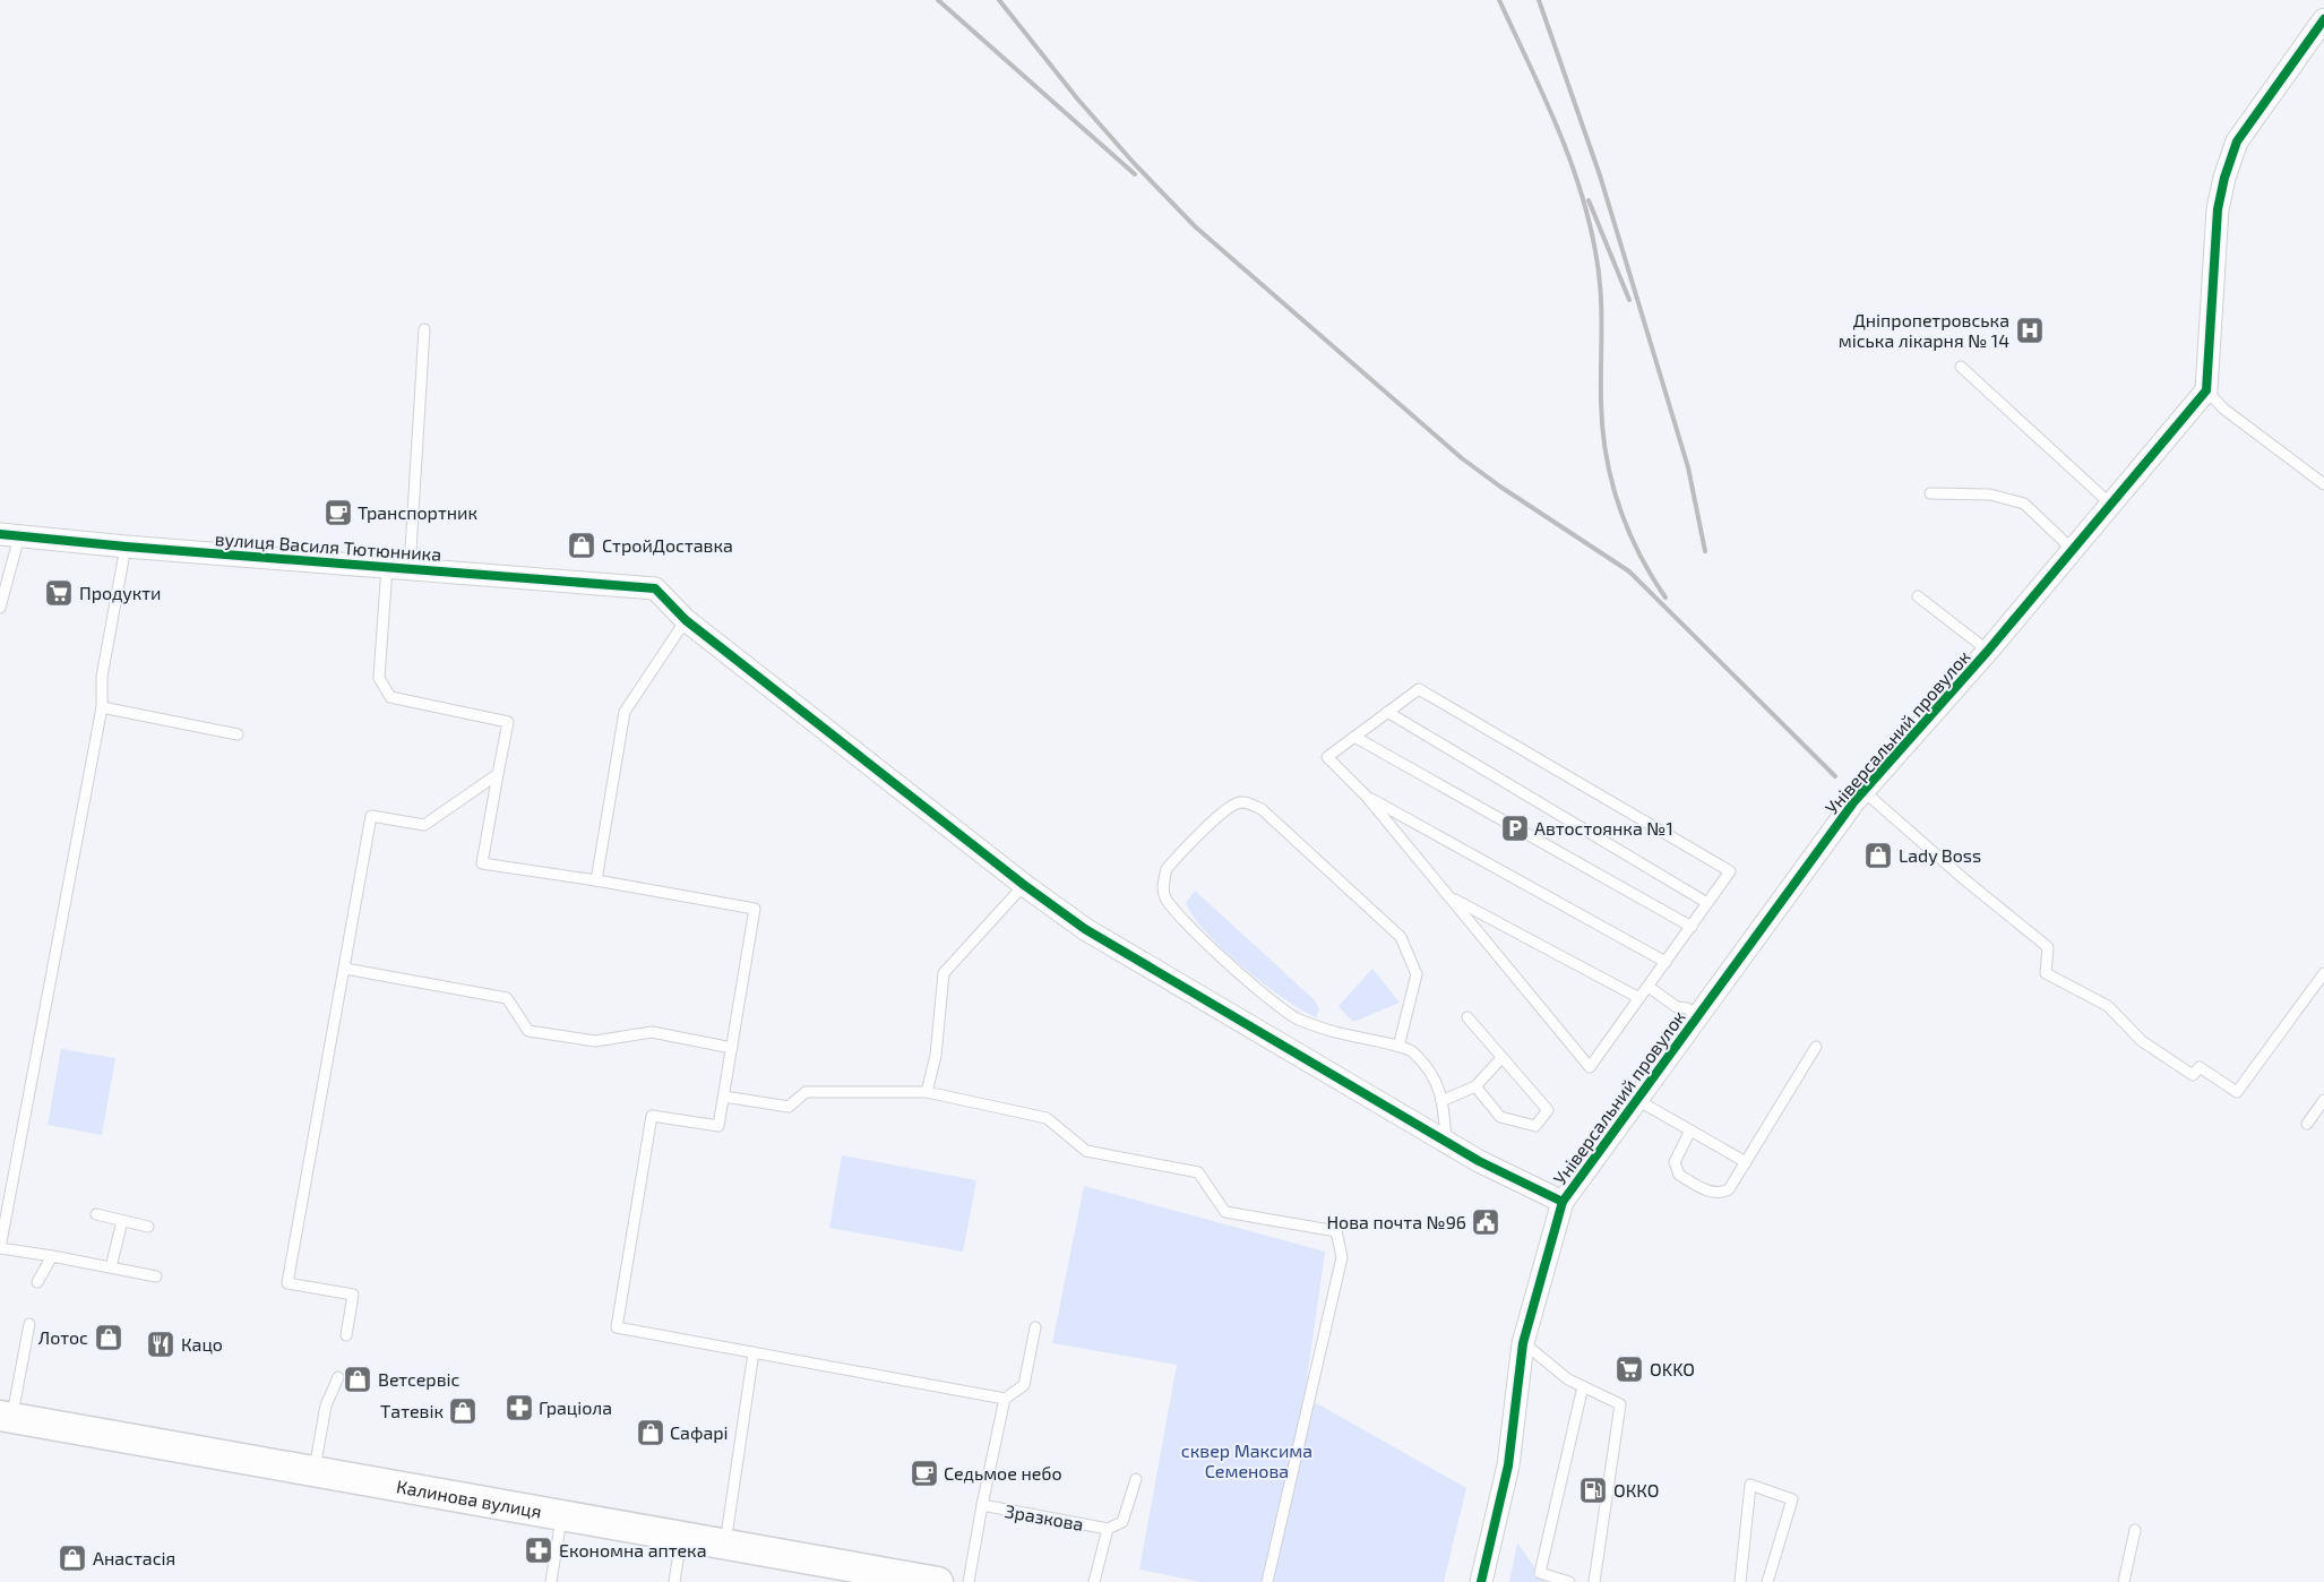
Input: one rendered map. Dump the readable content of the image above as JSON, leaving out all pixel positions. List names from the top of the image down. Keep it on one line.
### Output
{"streets":{"main road":["Калинова вулиця"],"street":["вулиця Василя Тютюнника","Універсальний провулок"],"lane":["Зразкова"]},"parks":["сквер Максима Семенова"],"places":{"hospital":["Дніпропетровська міська лікарня № 14"],"cafe":["Транспортник","Седьмое небо"],"shop":["СтройДоставка","Lady Boss","Лотос","Ветсервіс","Татевік","Сафарі","Анастасія"],"supermarket":["Продукти","OKKO"],"parking":["Автостоянка №1"],"public building":["Нова почта №96"],"restaurant":["Кацо"],"pharmacy":["Граціола","Економна аптека"],"fuel station":["ОККО"]}}
